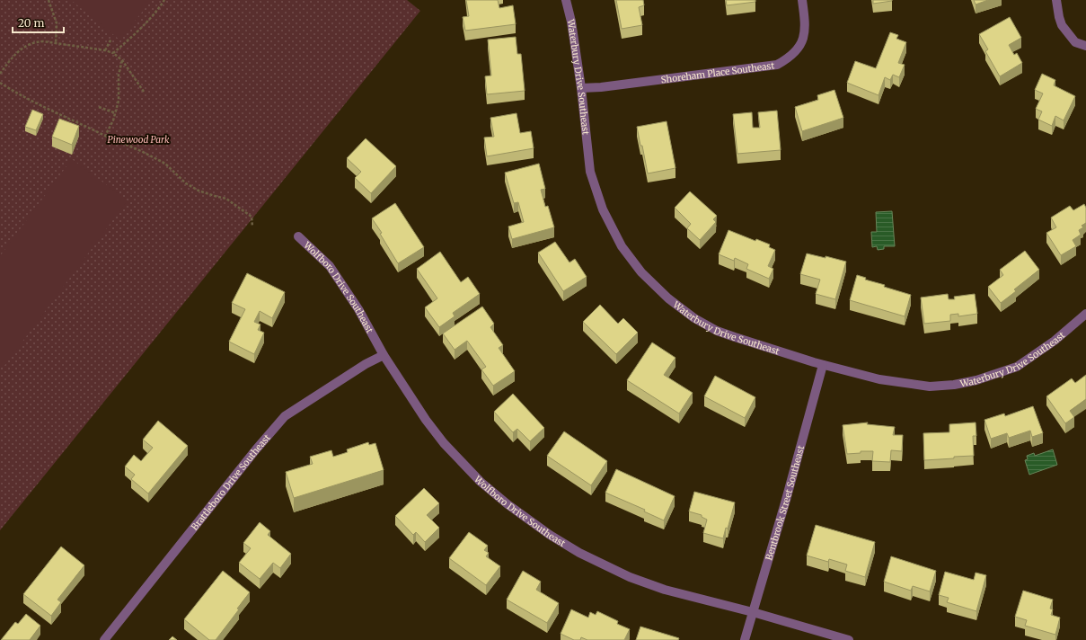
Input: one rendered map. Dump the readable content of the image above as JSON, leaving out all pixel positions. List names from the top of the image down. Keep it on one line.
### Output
{"streets":{"street":["Shoreham Place Southeast","Waterbury Drive Southeast","Wolfboro Drive Southeast","Brattleboro Drive Southeast","Bentbrook Street Southeast"]},"crossings":[["Shoreham Place Southeast","Waterbury Drive Southeast"],["Waterbury Drive Southeast","Bentbrook Street Southeast"],["Wolfboro Drive Southeast","Brattleboro Drive Southeast"],["Wolfboro Drive Southeast","Bentbrook Street Southeast"]],"parks":["Pinewood Park"],"scale_bar":"20 m"}
